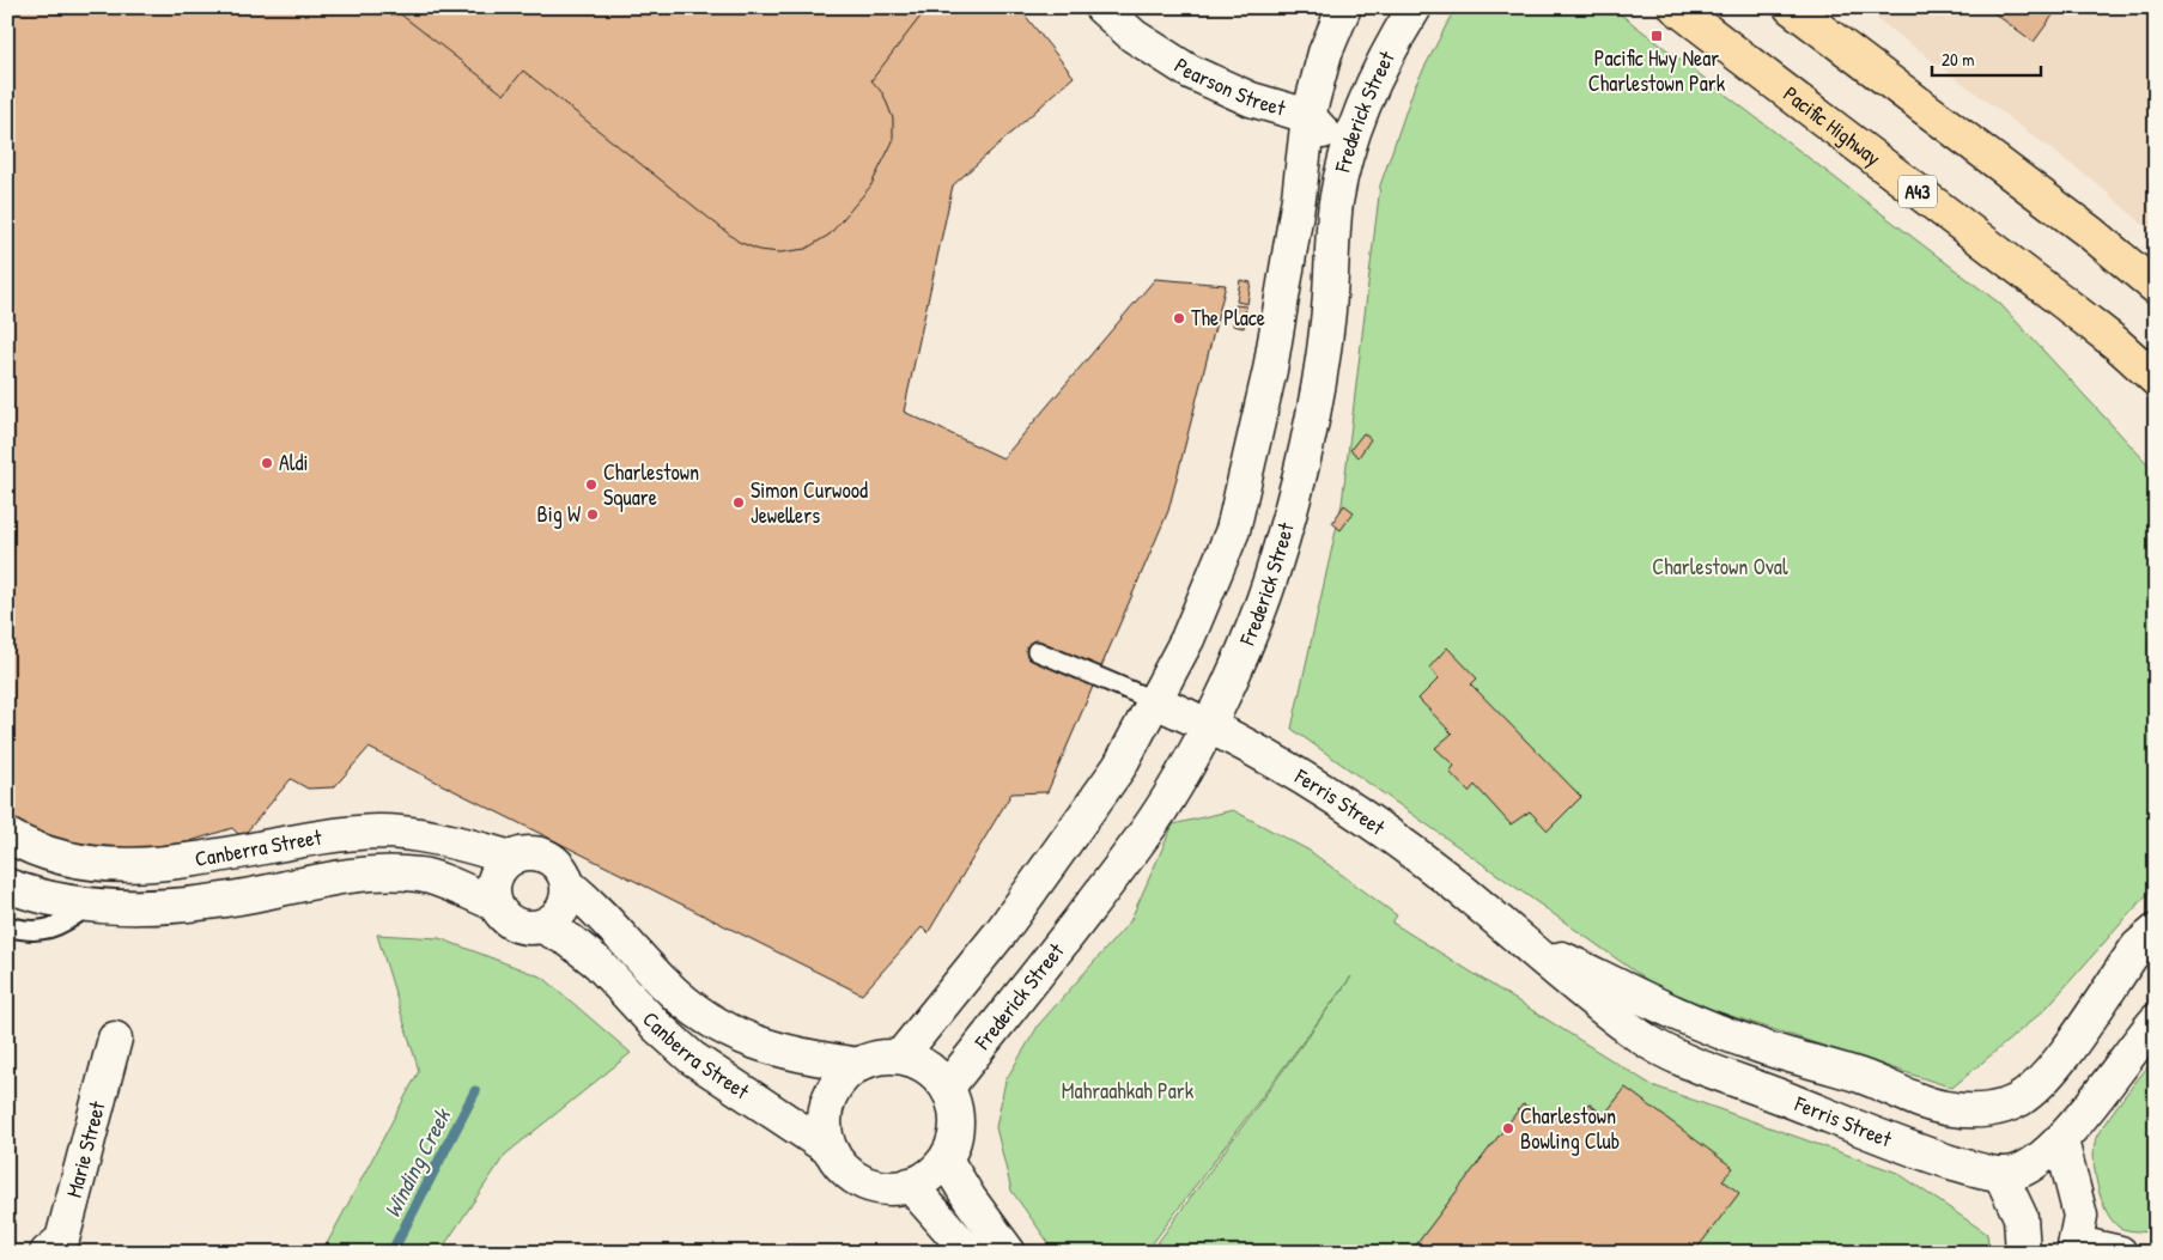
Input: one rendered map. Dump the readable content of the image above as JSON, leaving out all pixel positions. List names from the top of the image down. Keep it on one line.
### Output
{"streets":{"highway":["Pacific Highway","A43"],"street":["Pearson Street","Frederick Street","Ferris Street","Canberra Street","Marie Street"]},"crossings":[["Pearson Street","Frederick Street"],["Frederick Street","Ferris Street"],["Frederick Street","Canberra Street"]],"water":["Winding Creek"],"parks":["Charlestown Oval","Mahraahkah Park"],"places":{"transit":["Pacific Hwy Near Charlestown Park"],"other":["The Place","Aldi","Charlestown Square","Simon Curwood Jewellers","Big W","Charlestown Bowling Club"]},"scale_bar":"20 m"}
